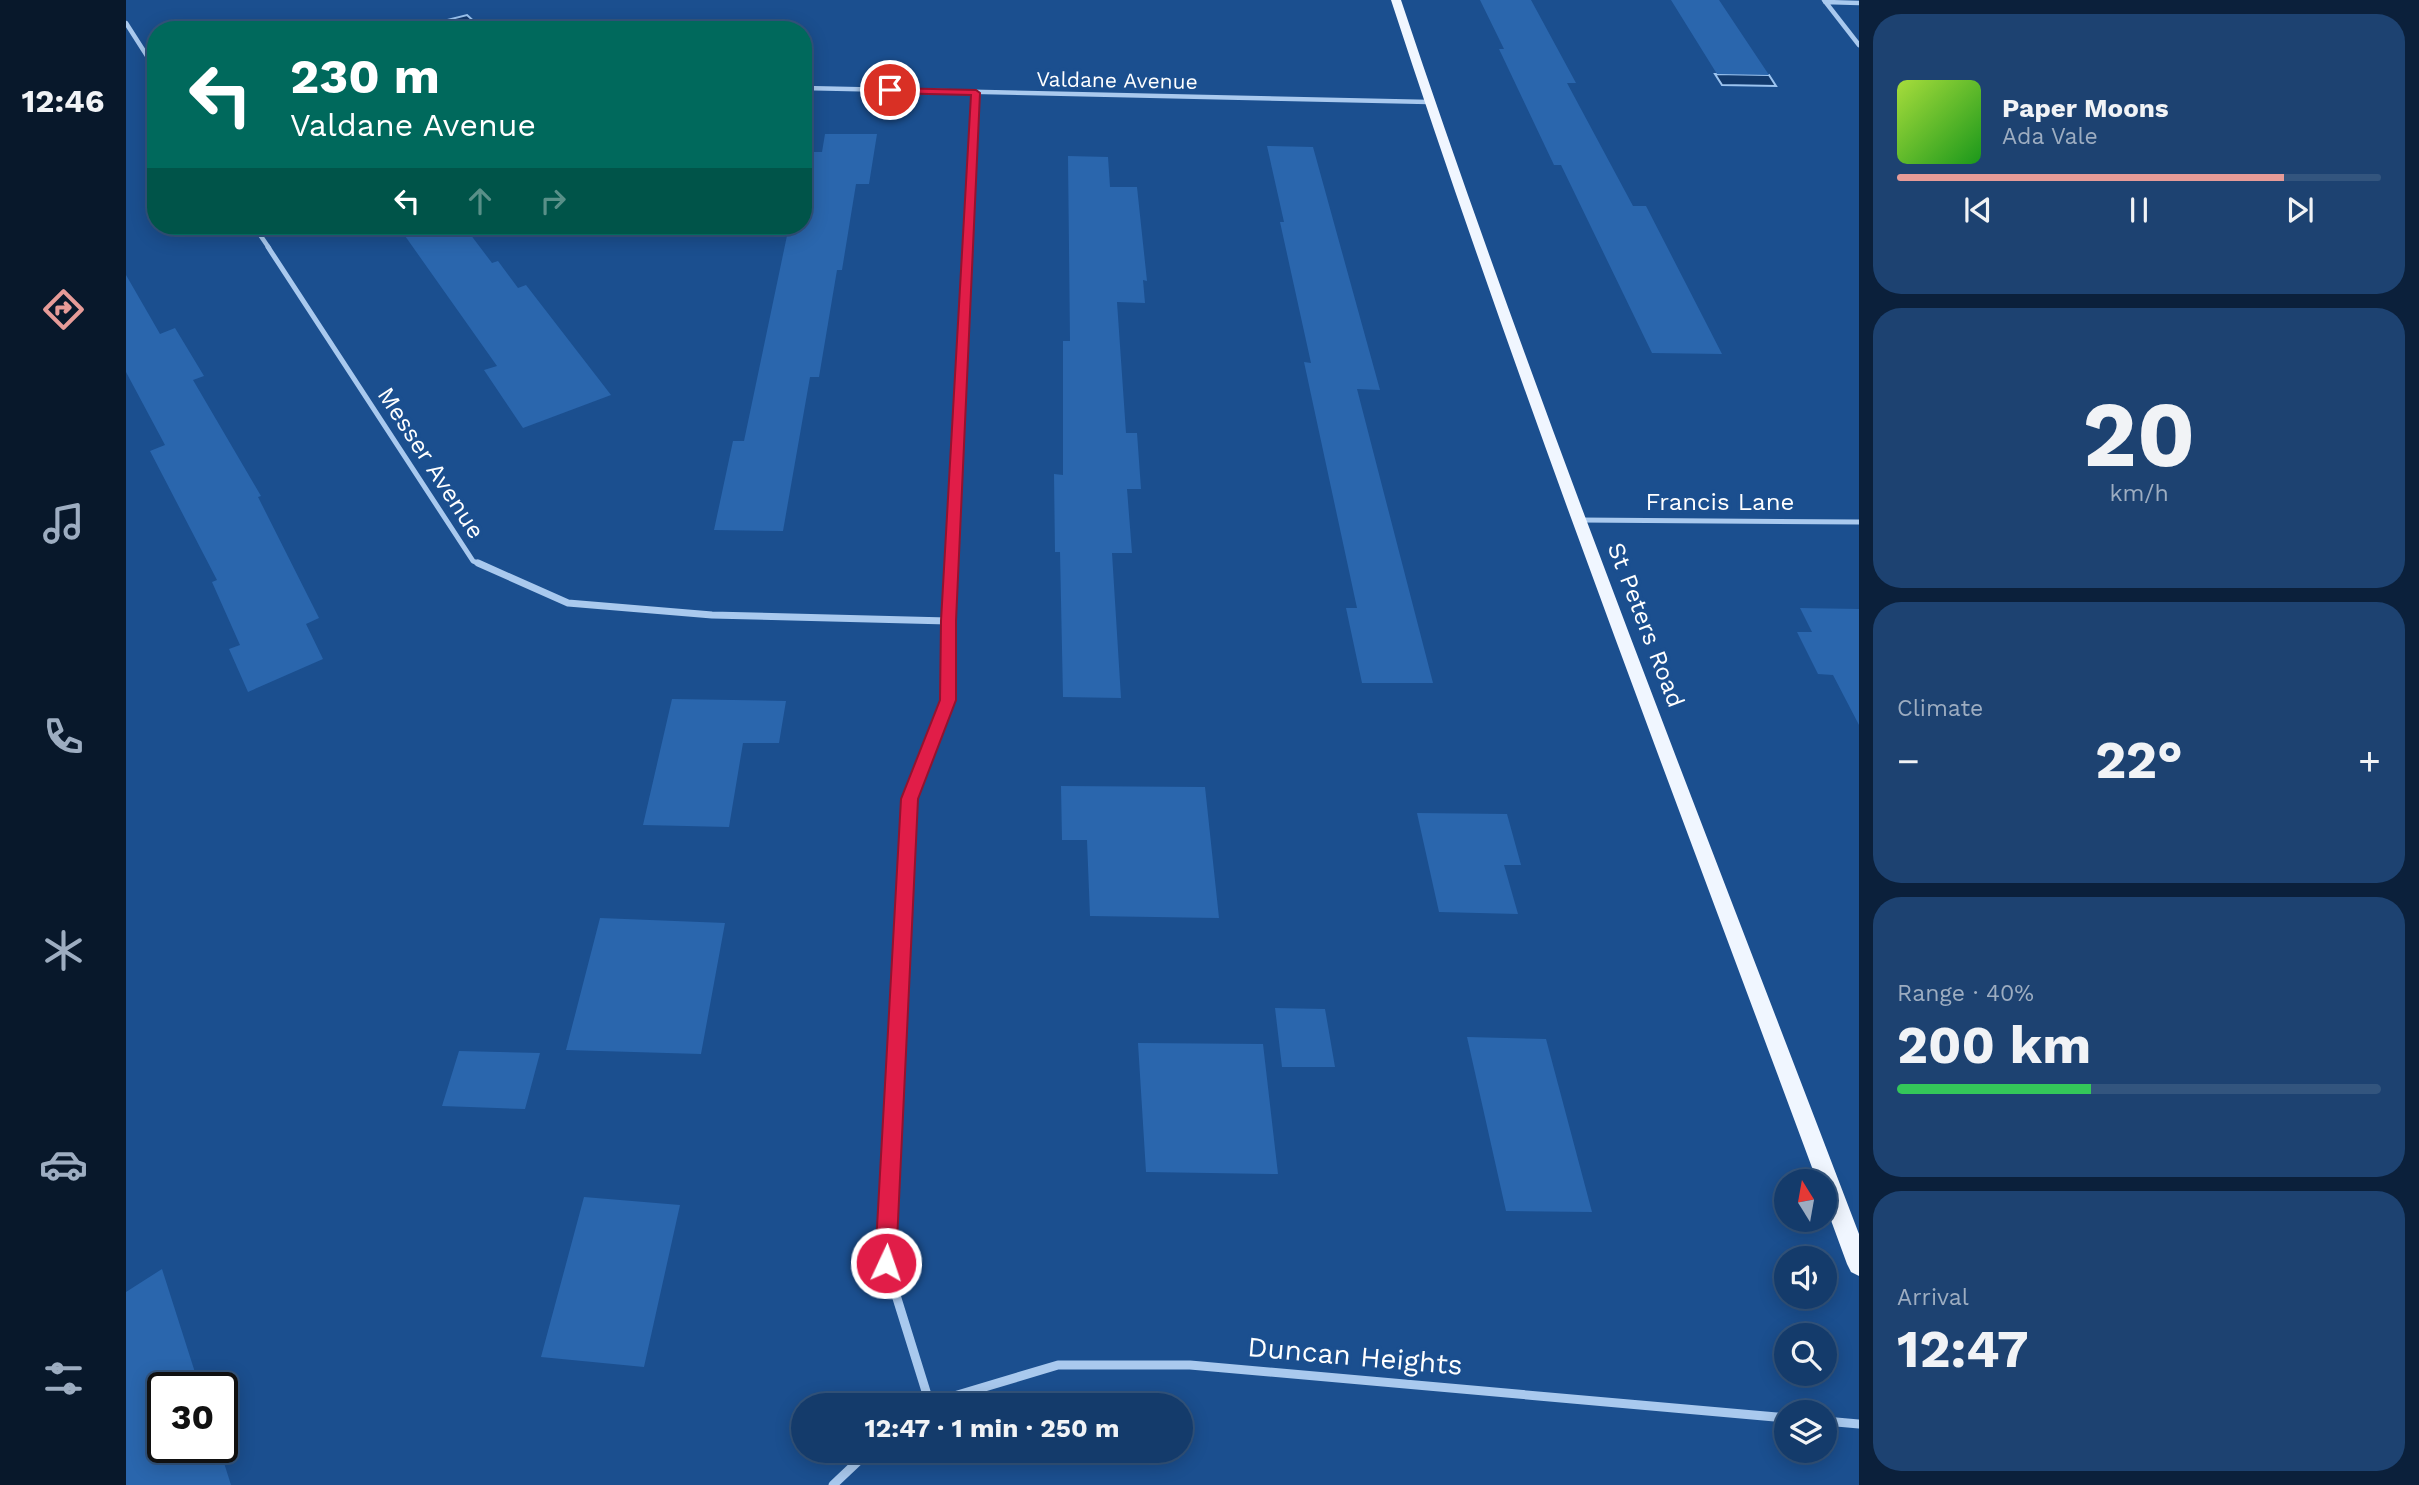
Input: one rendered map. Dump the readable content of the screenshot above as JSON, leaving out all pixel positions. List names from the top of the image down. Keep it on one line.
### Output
{"streets":{"main road":["St Peters Road"],"street":["Valdane Avenue","Messer Avenue","Francis Lane","Duncan Heights"]},"crossings":[["Valdane Avenue","St Peters Road"],["Francis Lane","St Peters Road"]],"north":"top","page":{"tabs":"12:46","turn":["230 m","Valdane Avenue"],"song":["Paper Moons","Ada Vale"],"tile":[["20","km/h"],"Climate",["Range · 40%","200 km"],["Arrival","12:47"]],"heat":["−","22°","+"],"limit":"30","trip":"12:47 · 1 min · 250 m"}}
